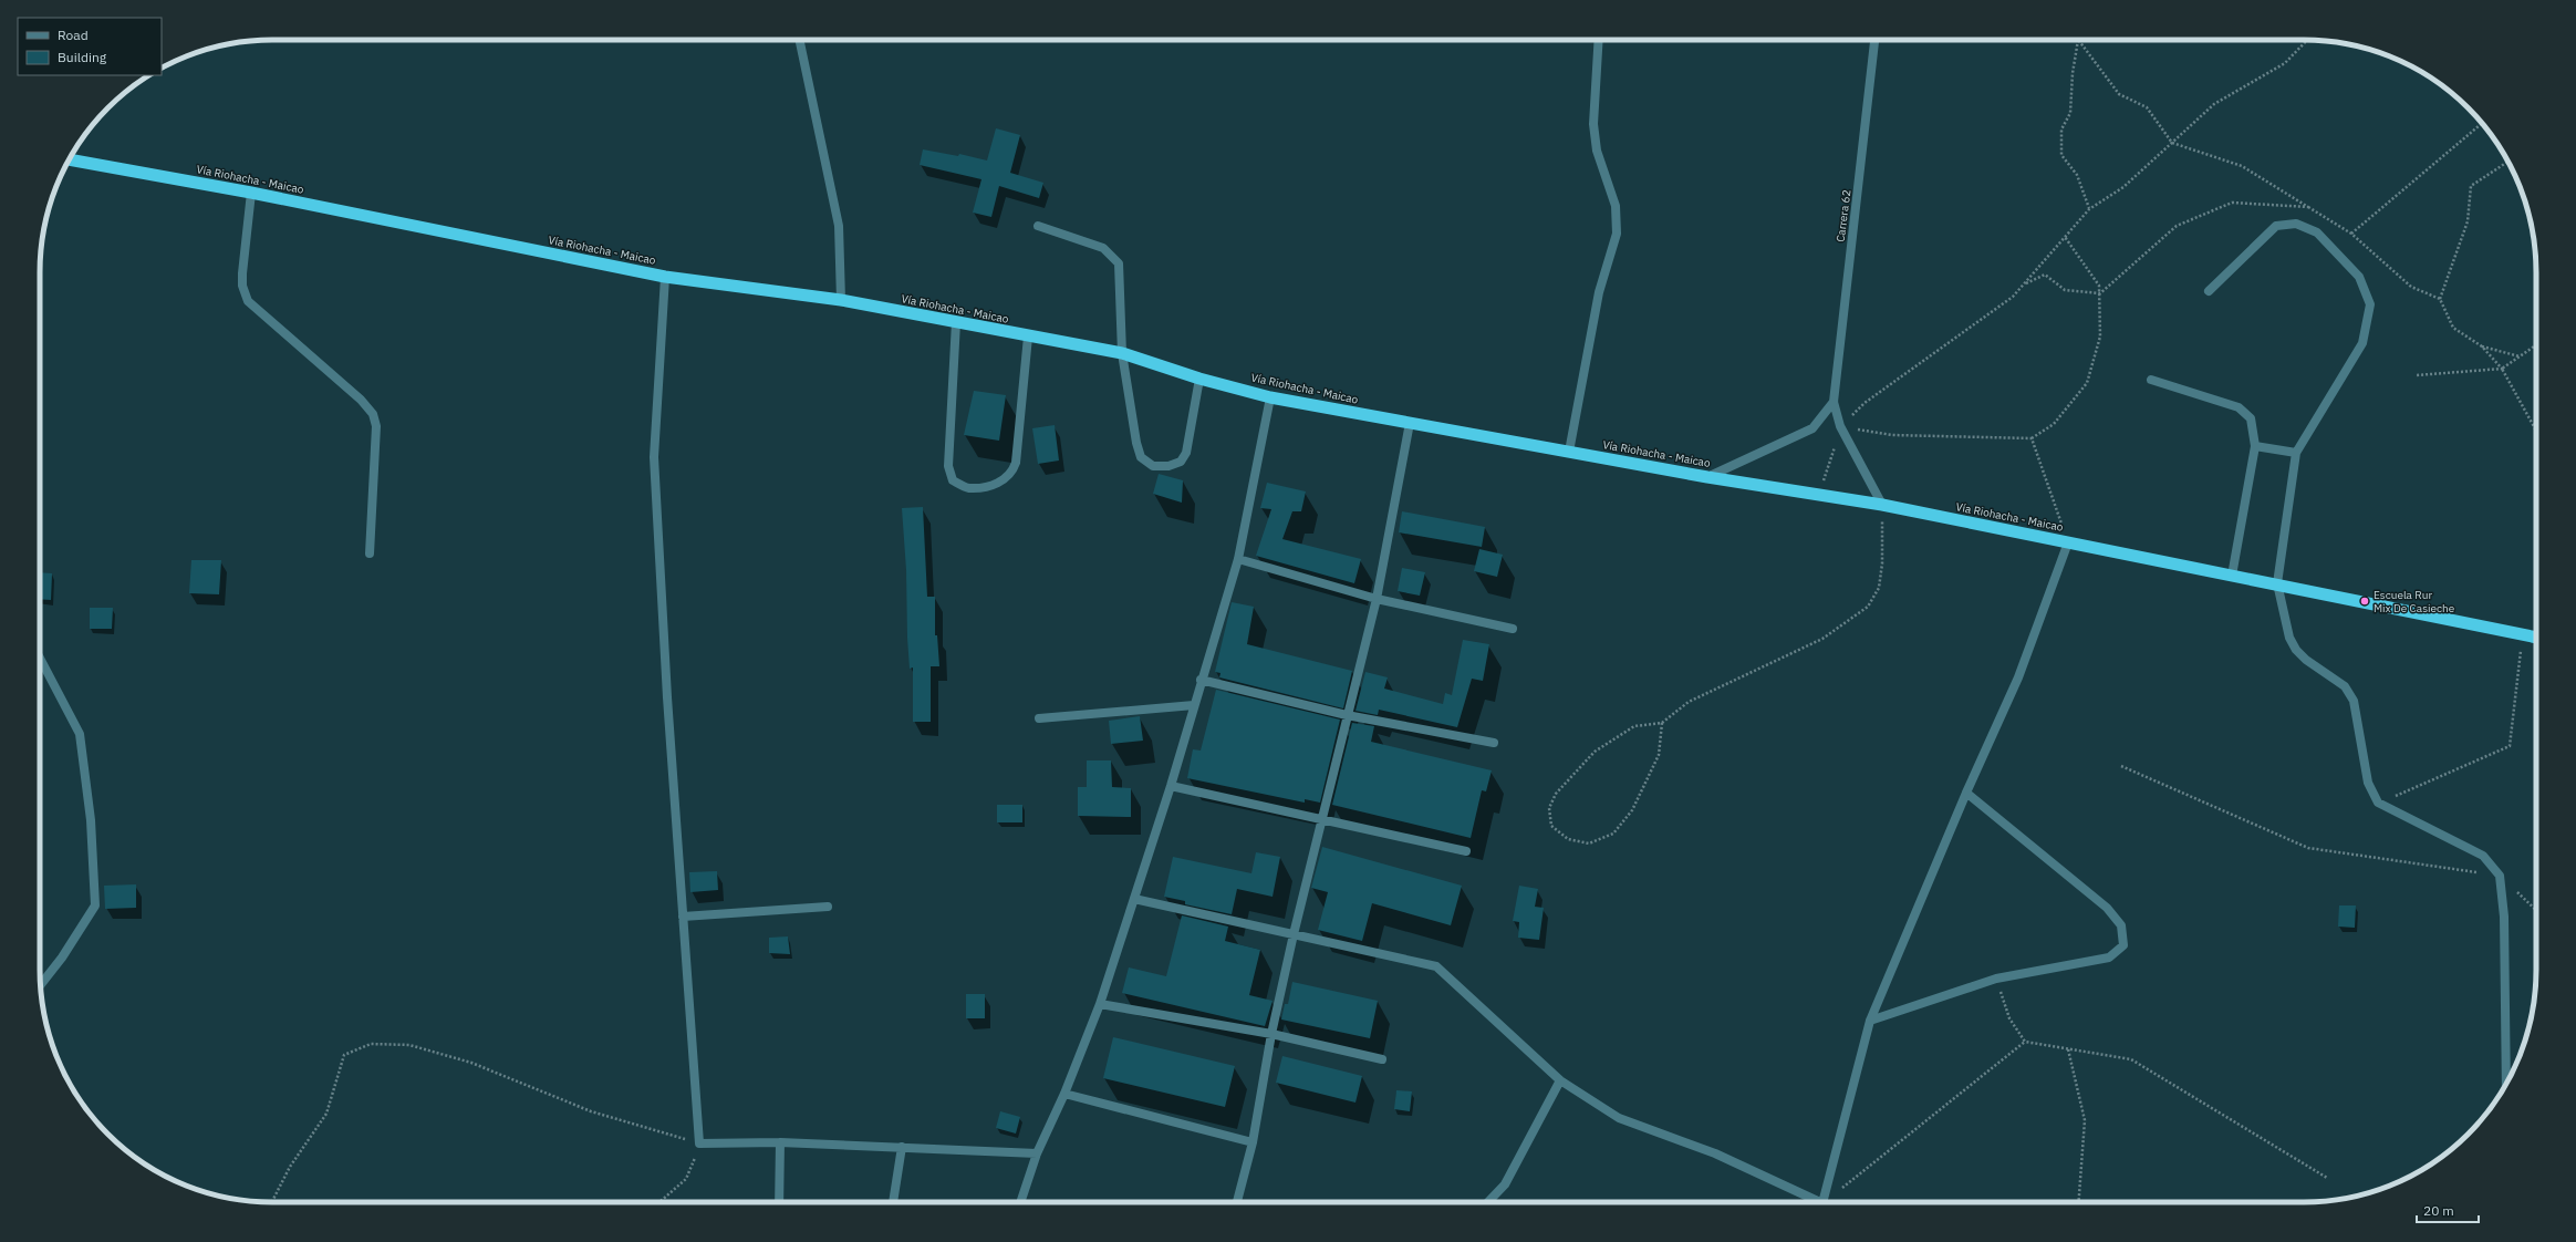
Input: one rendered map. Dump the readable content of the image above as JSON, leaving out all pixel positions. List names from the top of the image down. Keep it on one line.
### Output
{"streets":{"highway":["Vía Riohacha - Maicao"],"street":["Carrera 62"]},"crossings":[["Vía Riohacha - Maicao","Carrera 62"]],"places":["Escuela Rur Mix De Casieche"],"legend":["Road","Building"],"scale_bar":"20 m"}
